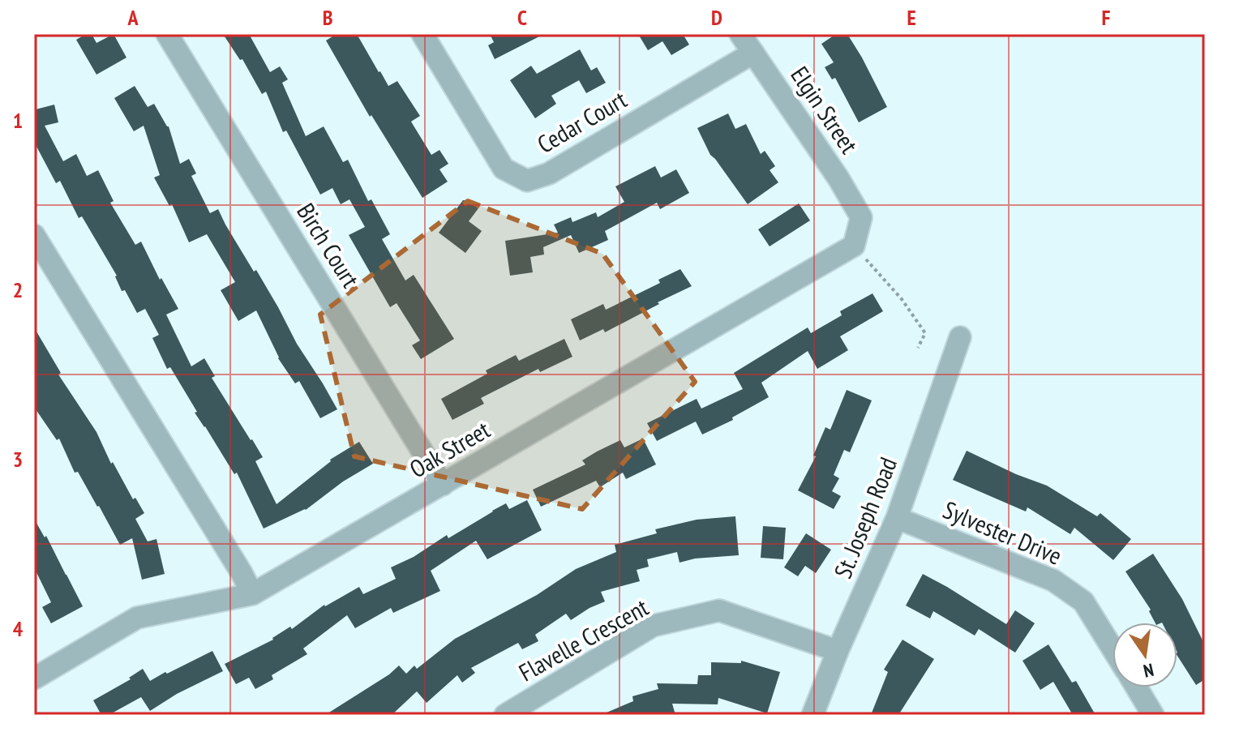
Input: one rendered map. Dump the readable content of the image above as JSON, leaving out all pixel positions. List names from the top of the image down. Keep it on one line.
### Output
{"streets":{"street":["Elgin Street","Cedar Court","Birch Court","Oak Street","St. Joseph Road","Sylvester Drive","Flavelle Crescent"]},"crossings":[["Elgin Street","Cedar Court"],["Elgin Street","Oak Street"],["Birch Court","Oak Street"],["St. Joseph Road","Sylvester Drive"],["St. Joseph Road","Flavelle Crescent"]],"north":"bottom","grid":{"columns":["A","B","C","D","E","F"],"rows":["1","2","3","4"]}}
